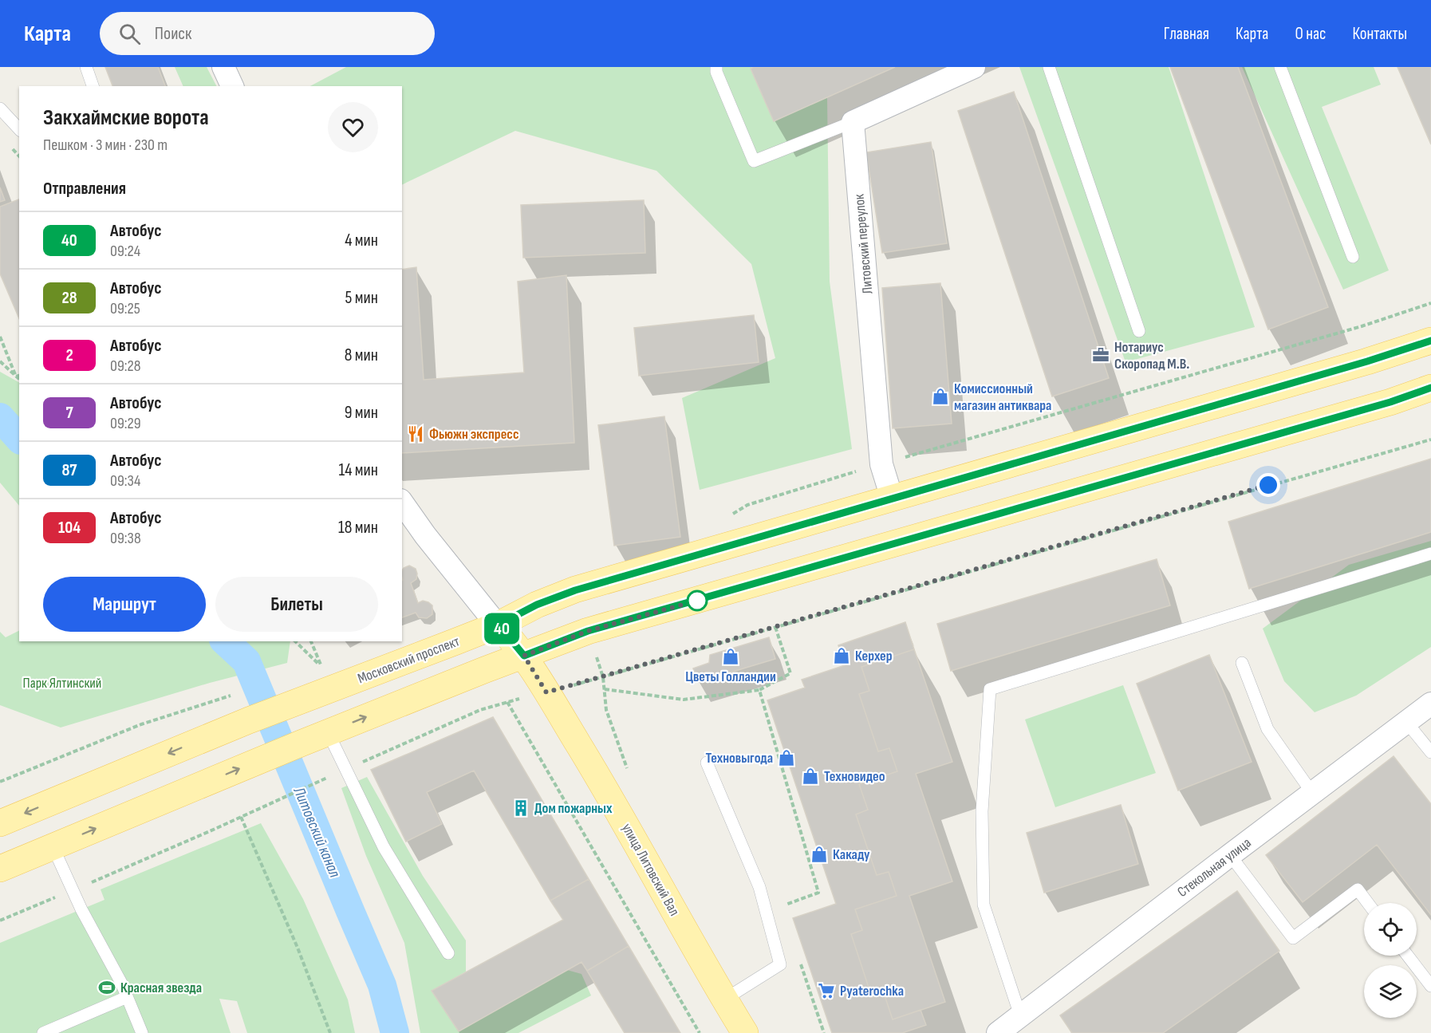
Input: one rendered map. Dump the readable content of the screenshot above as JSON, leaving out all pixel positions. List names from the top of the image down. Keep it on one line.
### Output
{"streets":{"main road":["Московский проспект","улица Литовский Вал"],"street":["Литовский переулок","Стекольная улица"]},"crossings":[["Литовский переулок","Московский проспект"],["Московский проспект","улица Литовский Вал"]],"water":["Литовский канал"],"parks":["Парк Ялтинский"],"places":{"office":["Нотариус Скоропад М.В."],"shop":["Комиссионный магазин антиквара","Керхер","Цветы Голландии","Техновыгода","Техновидео","Какаду"],"restaurant":["Фьюжн экспресс"],"building":["Дом пожарных"],"sports":["Красная звезда"],"supermarket":["Pyaterochka"]},"lines":["bus line 40"],"page":{"header":"Карта","search":"Поиск","nav":["Главная","Карта","О нас","Контакты"],"on_map":"40","heading":[["Закхаймские ворота","Пешком · 3 мин · 230 m"],"Отправления"],"list":[{"mark":"40","name":"Автобус","note":"09:24","value":"4 мин"},{"mark":"28","name":"Автобус","note":"09:25","value":"5 мин"},{"mark":"2","name":"Автобус","note":"09:28","value":"8 мин"},{"mark":"7","name":"Автобус","note":"09:29","value":"9 мин"},{"mark":"87","name":"Автобус","note":"09:34","value":"14 мин"},{"mark":"104","name":"Автобус","note":"09:38","value":"18 мин"}],"buttons":["Маршрут","Билеты"]}}
